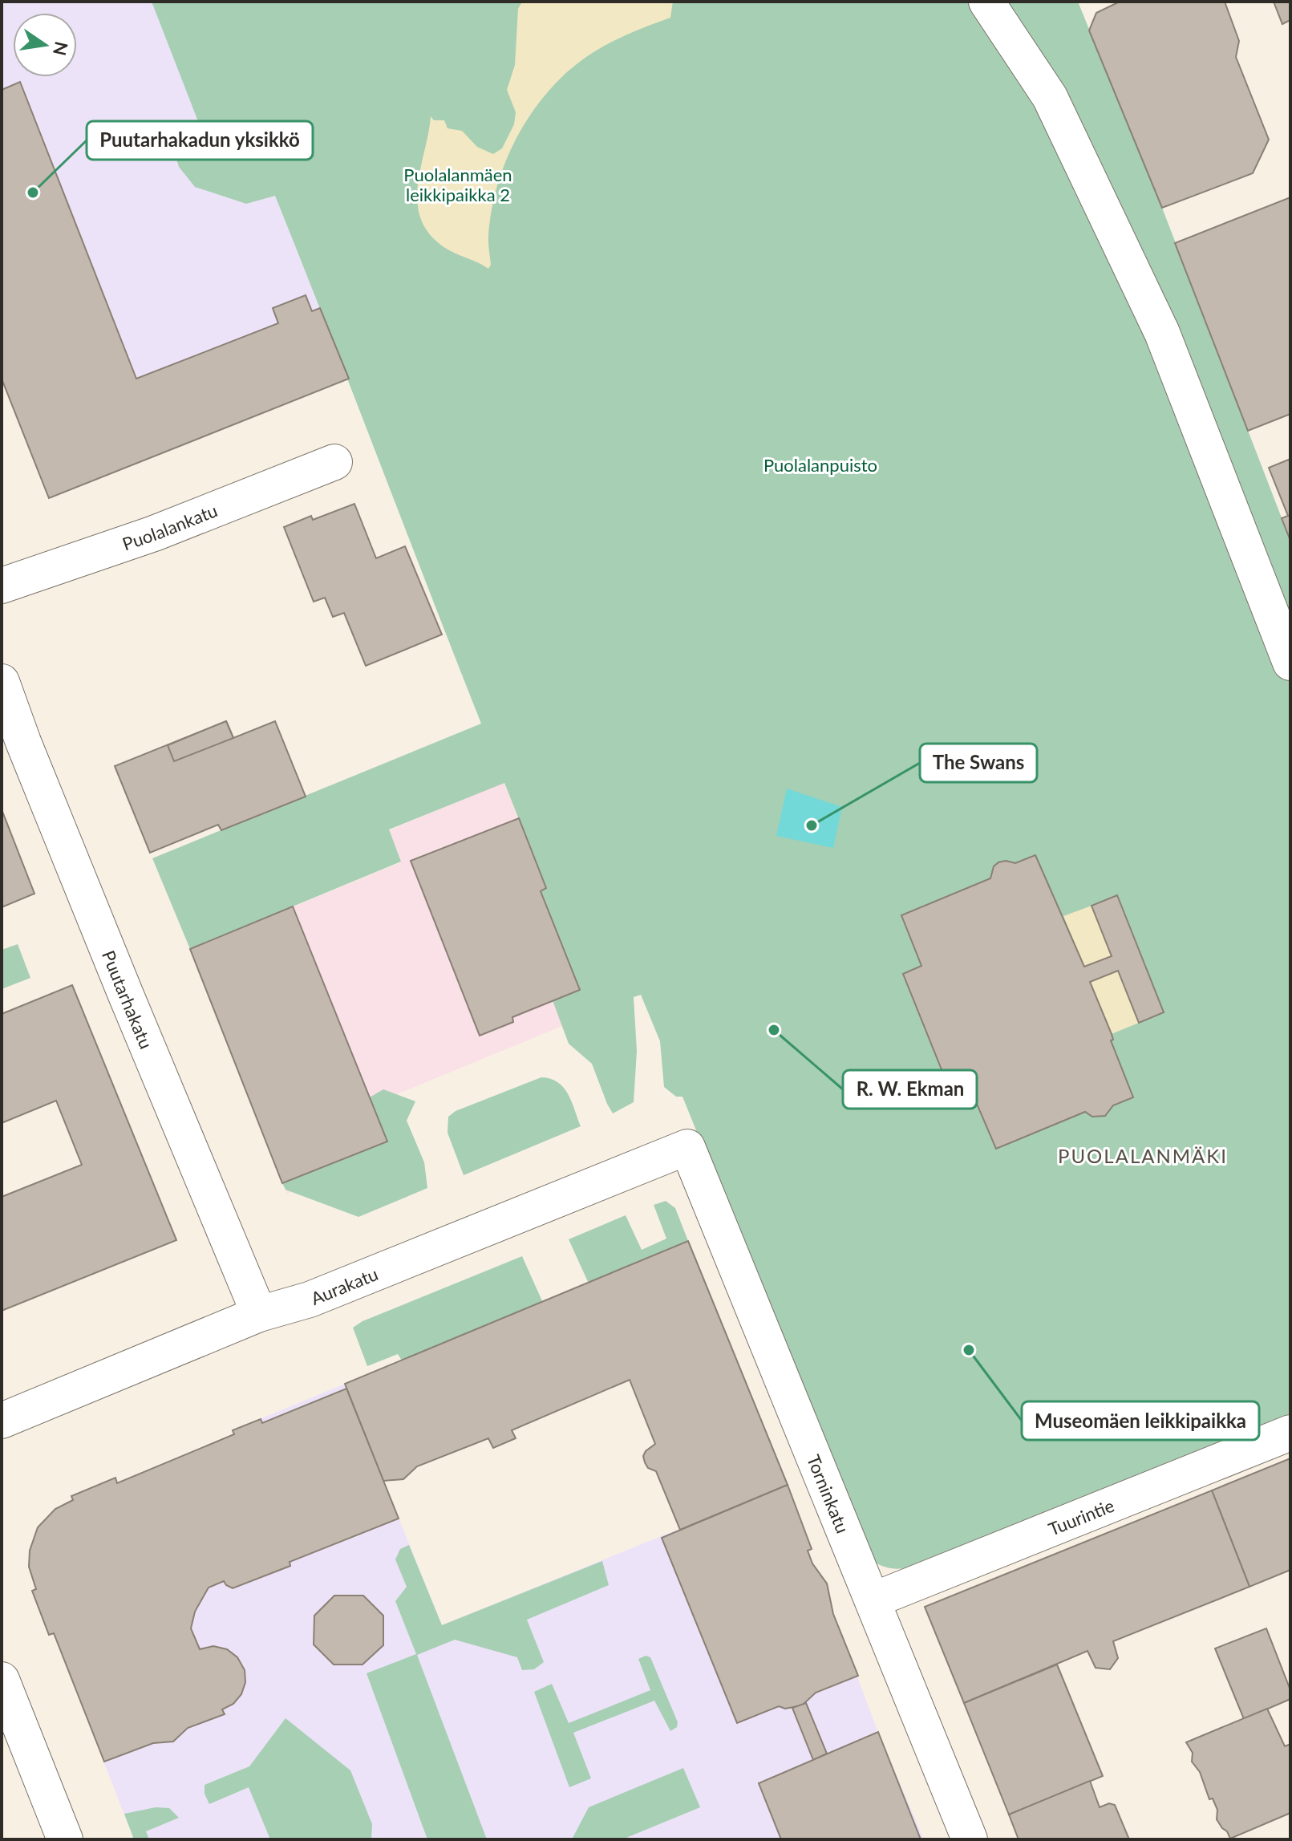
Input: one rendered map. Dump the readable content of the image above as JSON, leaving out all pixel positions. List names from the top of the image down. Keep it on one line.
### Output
{"streets":{"street":["Puolalankatu","Puutarhakatu","Aurakatu","Torninkatu","Tuurintie"]},"crossings":[["Puutarhakatu","Aurakatu"],["Aurakatu","Torninkatu"],["Torninkatu","Tuurintie"]],"districts":["PUOLALANMÄKI"],"parks":["Puolalanmäen leikkipaikka 2","Puolalanpuisto"],"places":["Puutarhakadun yksikkö","The Swans","R. W. Ekman","Museomäen leikkipaikka"],"north":"right"}
